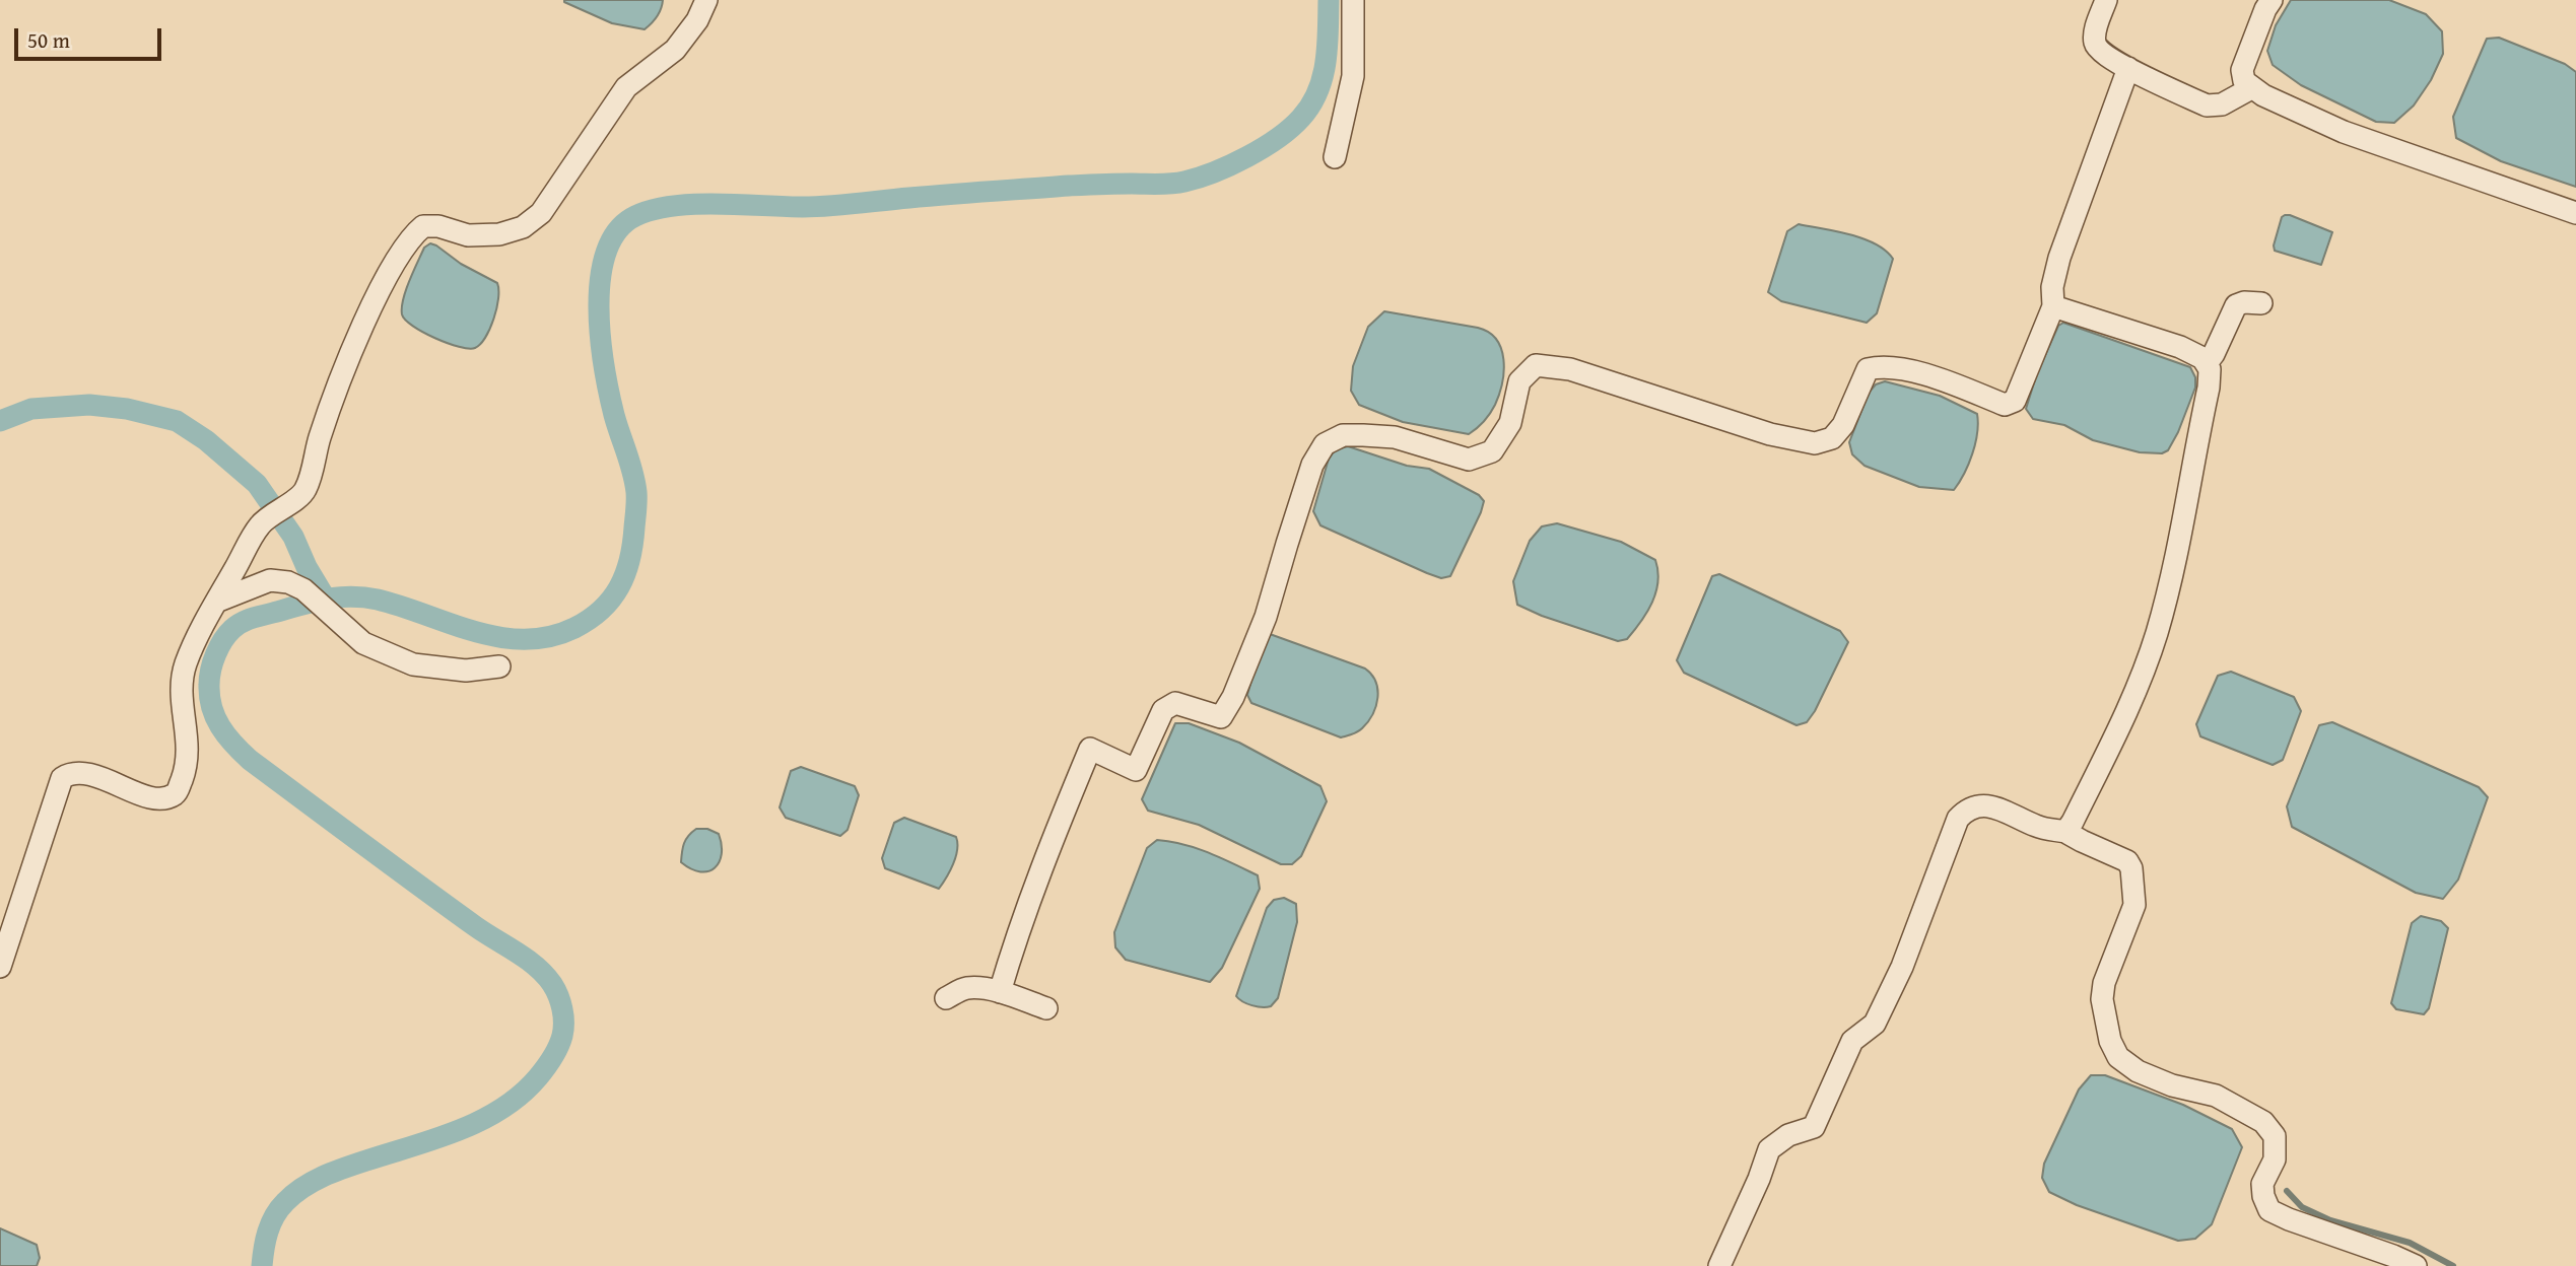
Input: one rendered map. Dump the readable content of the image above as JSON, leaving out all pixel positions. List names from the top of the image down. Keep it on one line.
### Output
{"scale_bar":"50 m"}
